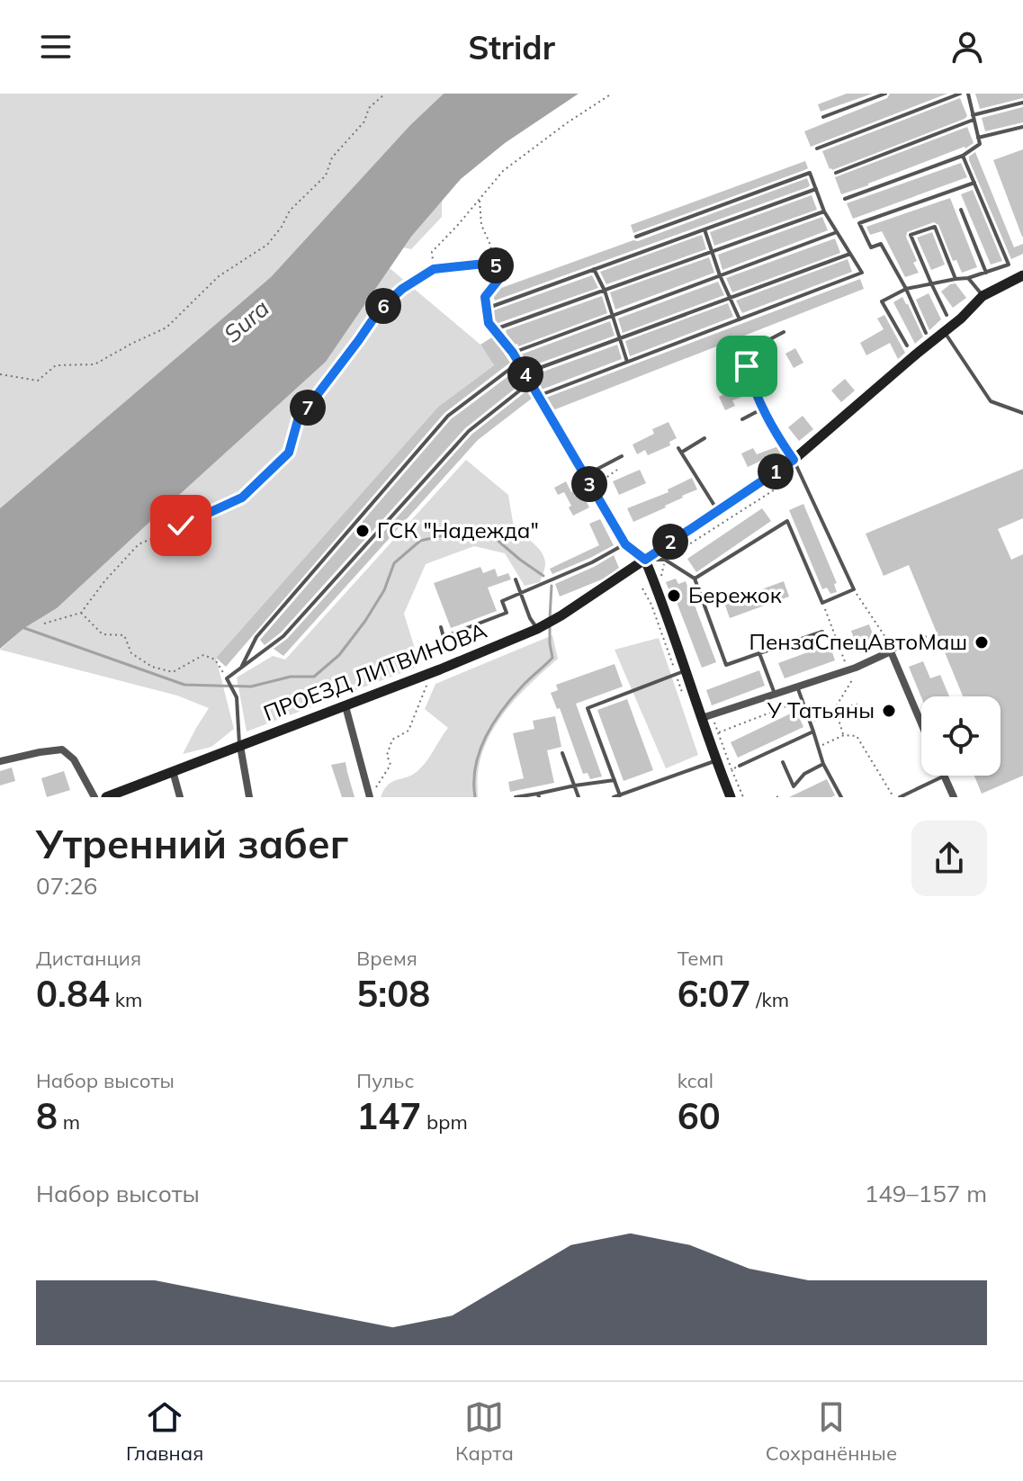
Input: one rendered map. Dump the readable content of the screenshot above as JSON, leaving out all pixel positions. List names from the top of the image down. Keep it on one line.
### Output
{"streets":{"main road":["ПРОЕЗД ЛИТВИНОВА"]},"water":["Sura"],"places":["ГСК \"Надежда\"","Бережок","ПензаСпецАвтоМаш","У Татьяны"],"page":{"header":"Stridr","pins":["5","6","4","7","1","3","2"],"heading":["Утренний забег","07:26"],"stats":[["Дистанция","0.84 km"],["Время","5:08"],["Темп","6:07 /km"],["Набор высоты","8 m"],["Пульс","147 bpm"],["kcal","60"]],"chart":["Набор высоты","149–157 m"],"tabs":["Главная","Карта","Сохранённые"]}}
